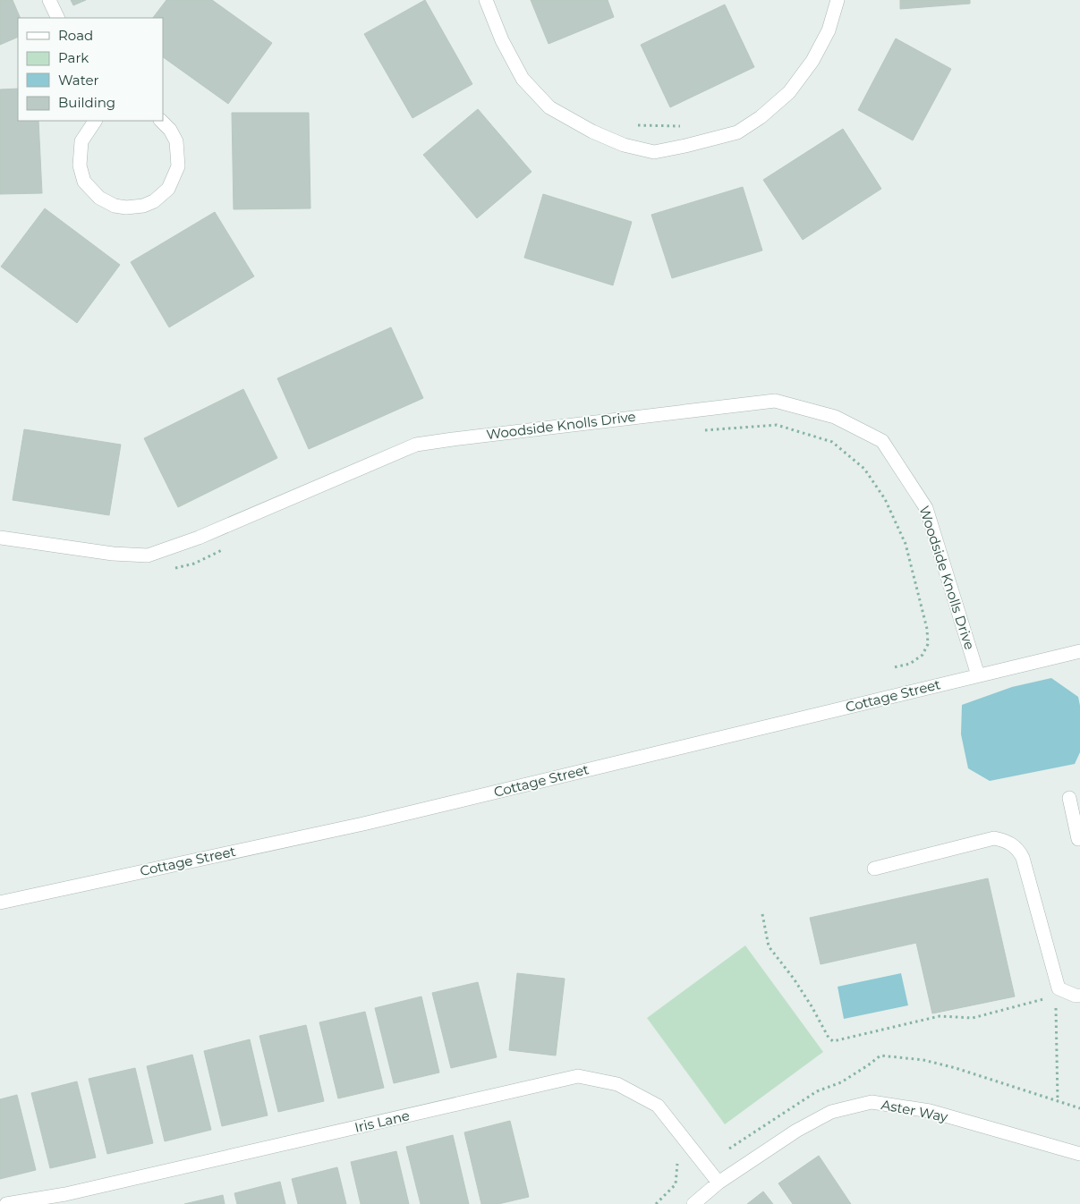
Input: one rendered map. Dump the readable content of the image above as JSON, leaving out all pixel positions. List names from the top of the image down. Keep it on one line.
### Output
{"streets":{"street":["Woodside Knolls Drive","Cottage Street","Aster Way","Iris Lane"]},"crossings":[["Woodside Knolls Drive","Cottage Street"],["Aster Way","Iris Lane"]],"legend":["Road","Park","Water","Building"]}
